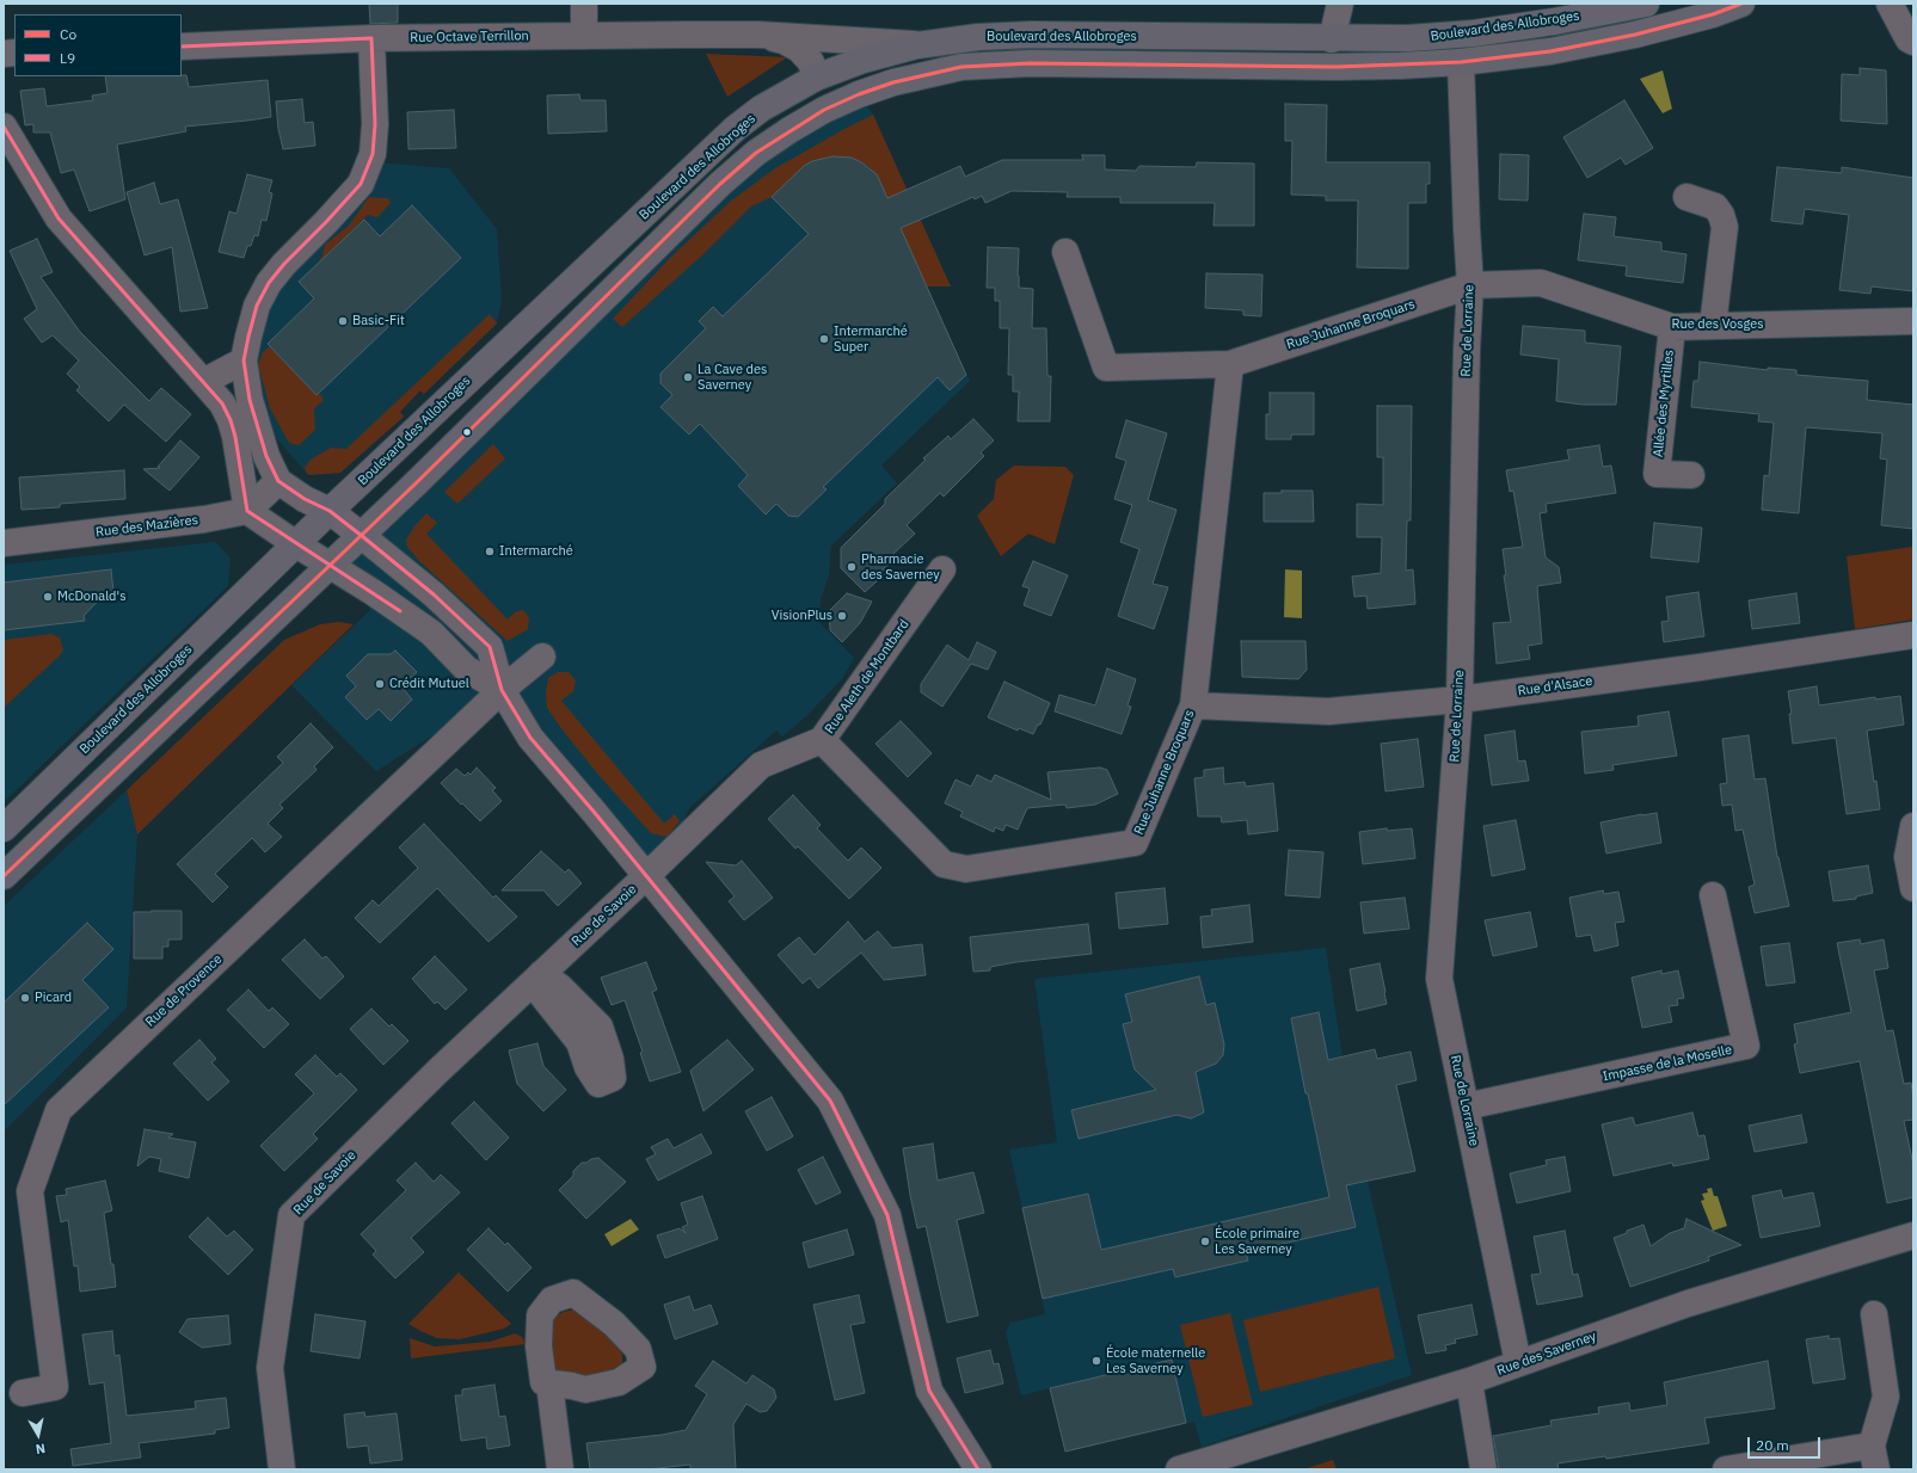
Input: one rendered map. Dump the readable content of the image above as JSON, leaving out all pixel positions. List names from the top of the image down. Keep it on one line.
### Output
{"streets":{"main road":["Boulevard des Allobroges"],"street":["Rue Octave Terrillon","Rue Juhanne Broquars","Rue des Vosges","Rue de Lorraine","Allée des Myrtilles","Rue des Mazières","Rue Aleth de Montbard","Rue d'Alsace","Rue de Savoie","Rue de Provence","Impasse de la Moselle","Rue des Saverney"]},"crossings":[["Boulevard des Allobroges","Rue Octave Terrillon"],["Boulevard des Allobroges","Rue de Lorraine"],["Rue Juhanne Broquars","Rue des Vosges"],["Rue Juhanne Broquars","Rue de Lorraine"],["Rue Juhanne Broquars","Rue Aleth de Montbard"],["Rue Juhanne Broquars","Rue d'Alsace"],["Rue des Vosges","Rue de Lorraine"],["Rue des Vosges","Allée des Myrtilles"],["Rue de Lorraine","Rue d'Alsace"],["Rue de Lorraine","Impasse de la Moselle"],["Rue de Lorraine","Rue des Saverney"],["Rue Aleth de Montbard","Rue de Savoie"]],"places":["Basic-Fit","Intermarché Super","La Cave des Saverney","Intermarché","Pharmacie des Saverney","McDonald's","VisionPlus","Crédit Mutuel","Picard","École primaire Les Saverney","École maternelle Les Saverney"],"lines":["transit line Co","transit line L9"],"legend":["Co","L9"],"scale_bar":"20 m","north":"bottom"}
